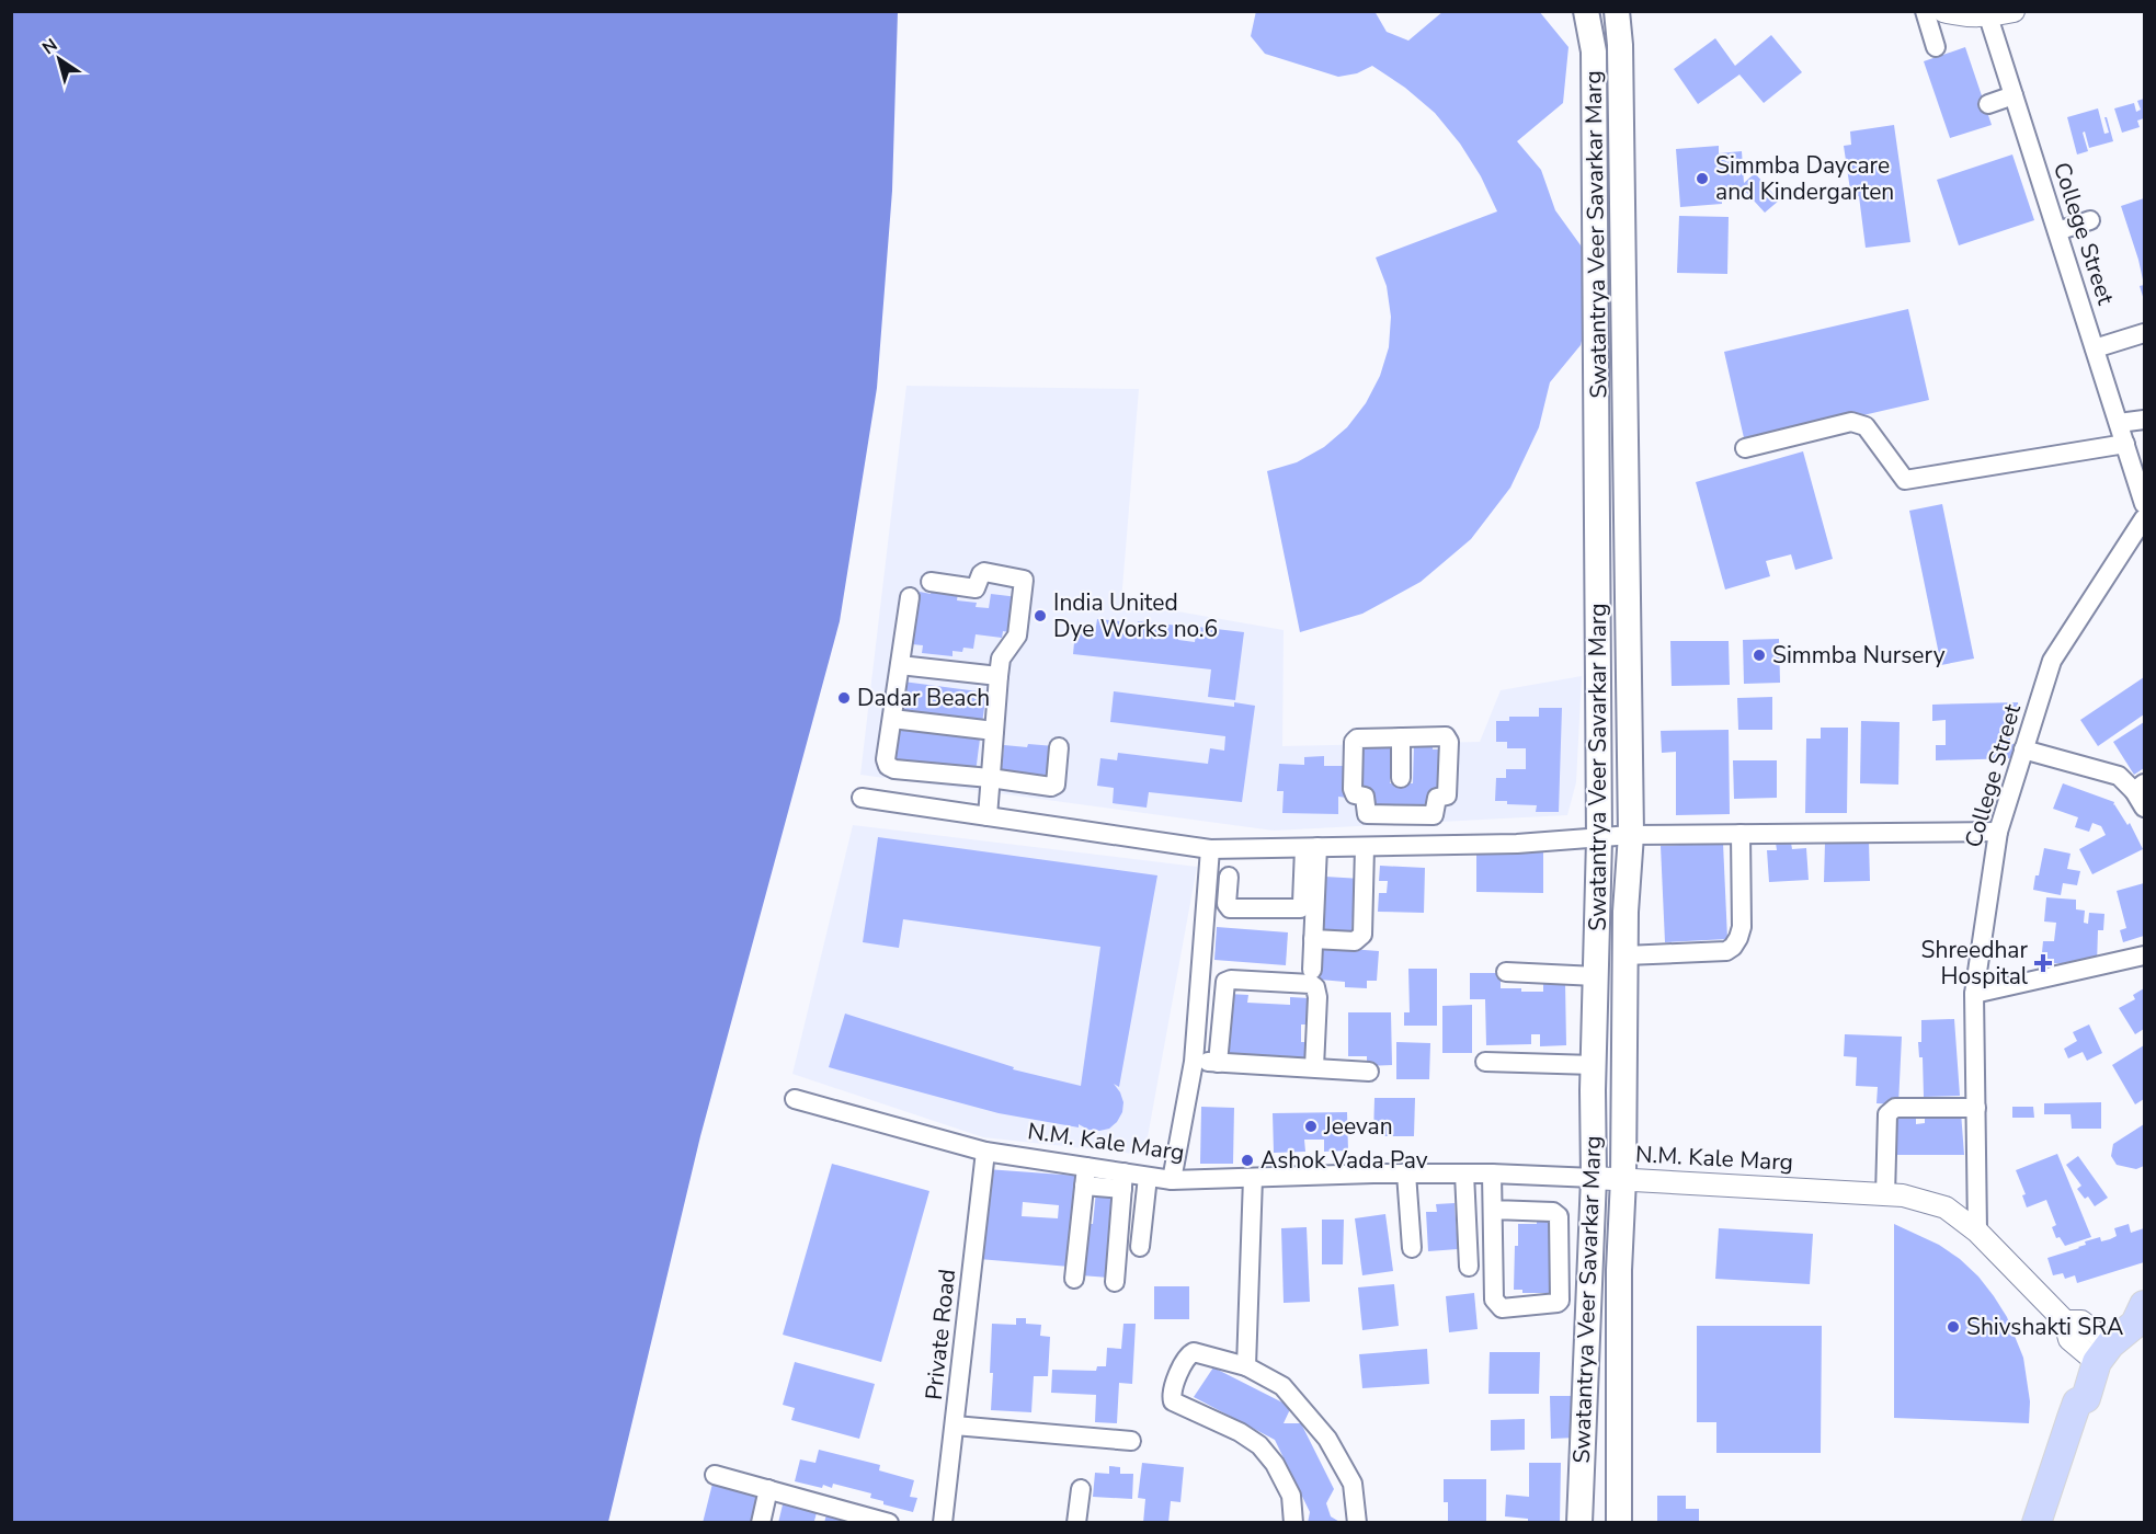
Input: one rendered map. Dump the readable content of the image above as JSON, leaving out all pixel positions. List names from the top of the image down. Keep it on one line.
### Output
{"streets":{"main road":["Swatantrya Veer Savarkar Marg"],"street":["College Street","N.M. Kale Marg","Private Road"]},"crossings":[["College Street","N.M. Kale Marg"],["Swatantrya Veer Savarkar Marg","N.M. Kale Marg"],["N.M. Kale Marg","Private Road"]],"places":{"other":["Simmba Daycare and Kindergarten","India United Dye Works no.6","Simmba Nursery","Dadar Beach","Jeevan","Ashok Vada Pav","Shivshakti SRA"],"health":["Shreedhar Hospital"]},"north":"top left"}
